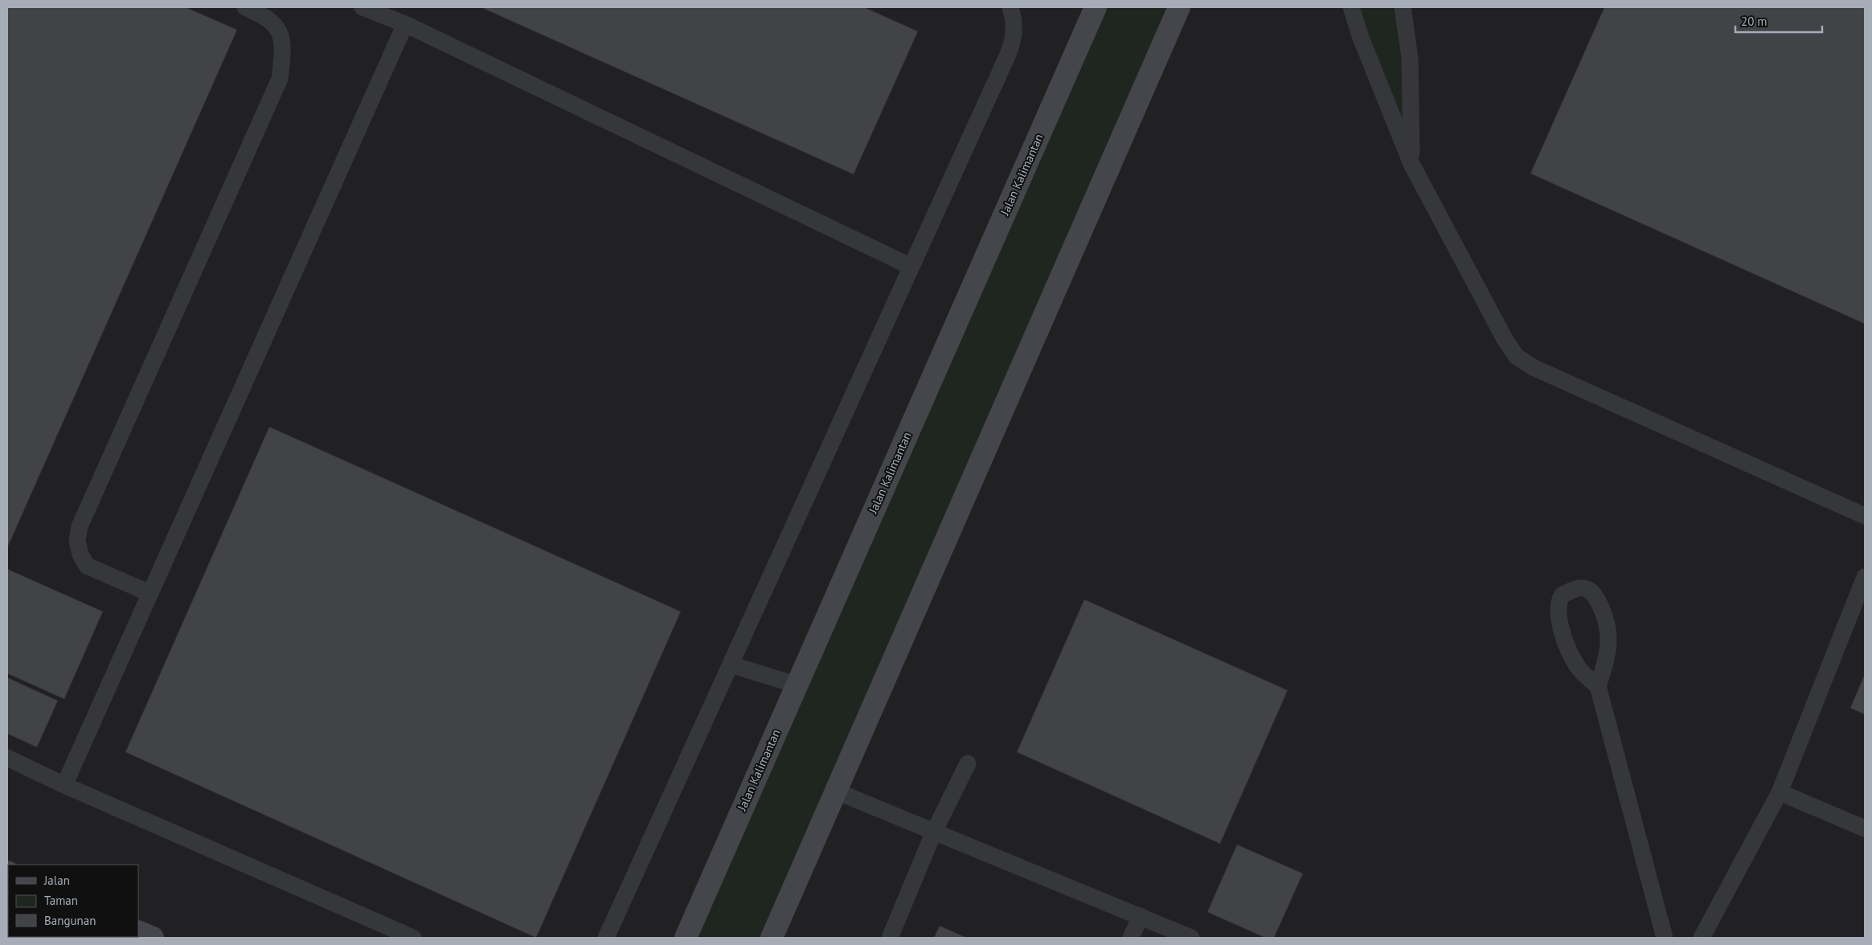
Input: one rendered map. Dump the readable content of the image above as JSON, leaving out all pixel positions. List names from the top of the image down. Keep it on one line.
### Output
{"streets":{"street":["Jalan Kalimantan"]},"legend":["Jalan","Taman","Bangunan"],"scale_bar":"20 m"}
